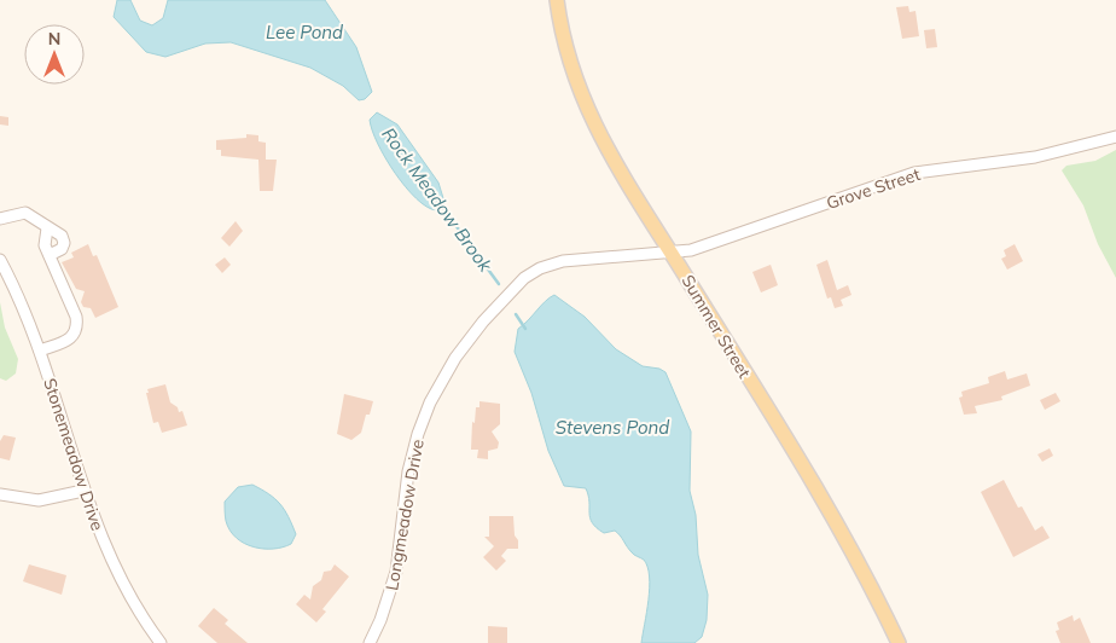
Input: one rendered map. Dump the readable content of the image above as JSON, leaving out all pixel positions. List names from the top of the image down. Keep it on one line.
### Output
{"streets":{"main road":["Summer Street"],"street":["Grove Street","Stonemeadow Drive","Longmeadow Drive"]},"crossings":[["Grove Street","Summer Street"],["Grove Street","Longmeadow Drive"],["Summer Street","Longmeadow Drive"]],"water":["Lee Pond","Rock Meadow Brook","Stevens Pond"],"north":"top"}
